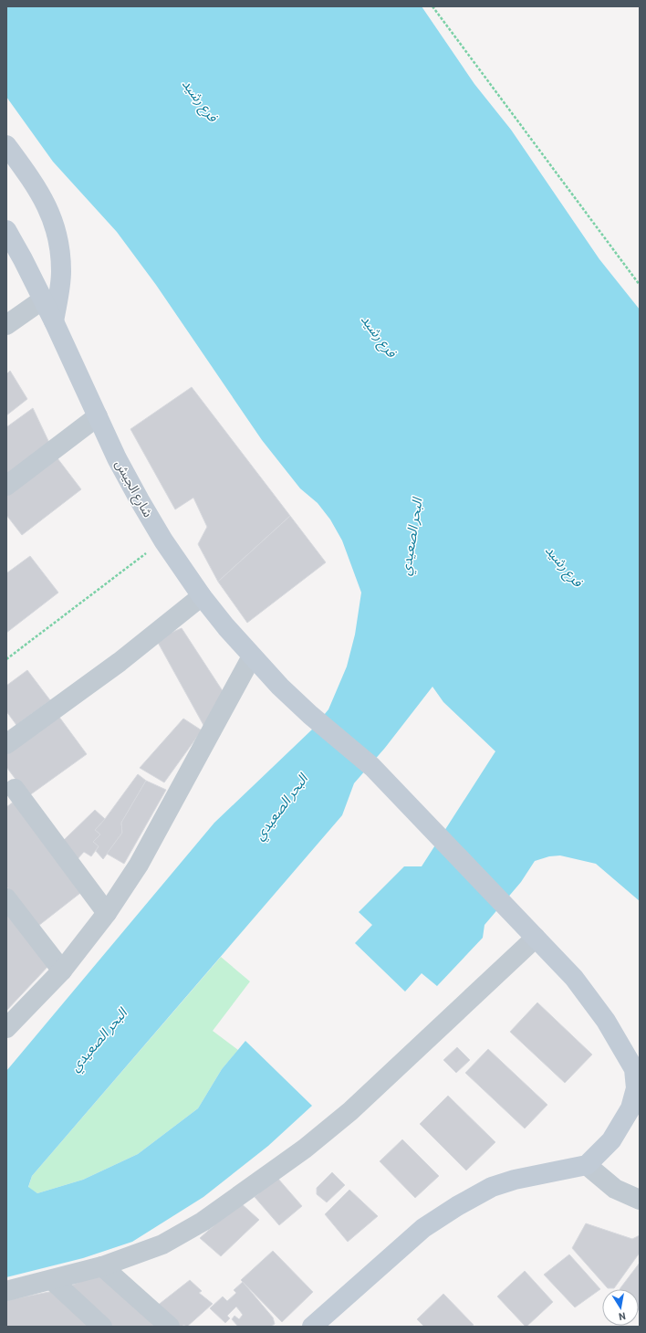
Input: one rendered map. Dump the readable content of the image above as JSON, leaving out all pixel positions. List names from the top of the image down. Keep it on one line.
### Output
{"streets":{"main road":["شارع الجيش"]},"water":["فرع رشيد","البحر الصعيدي"],"north":"bottom"}
